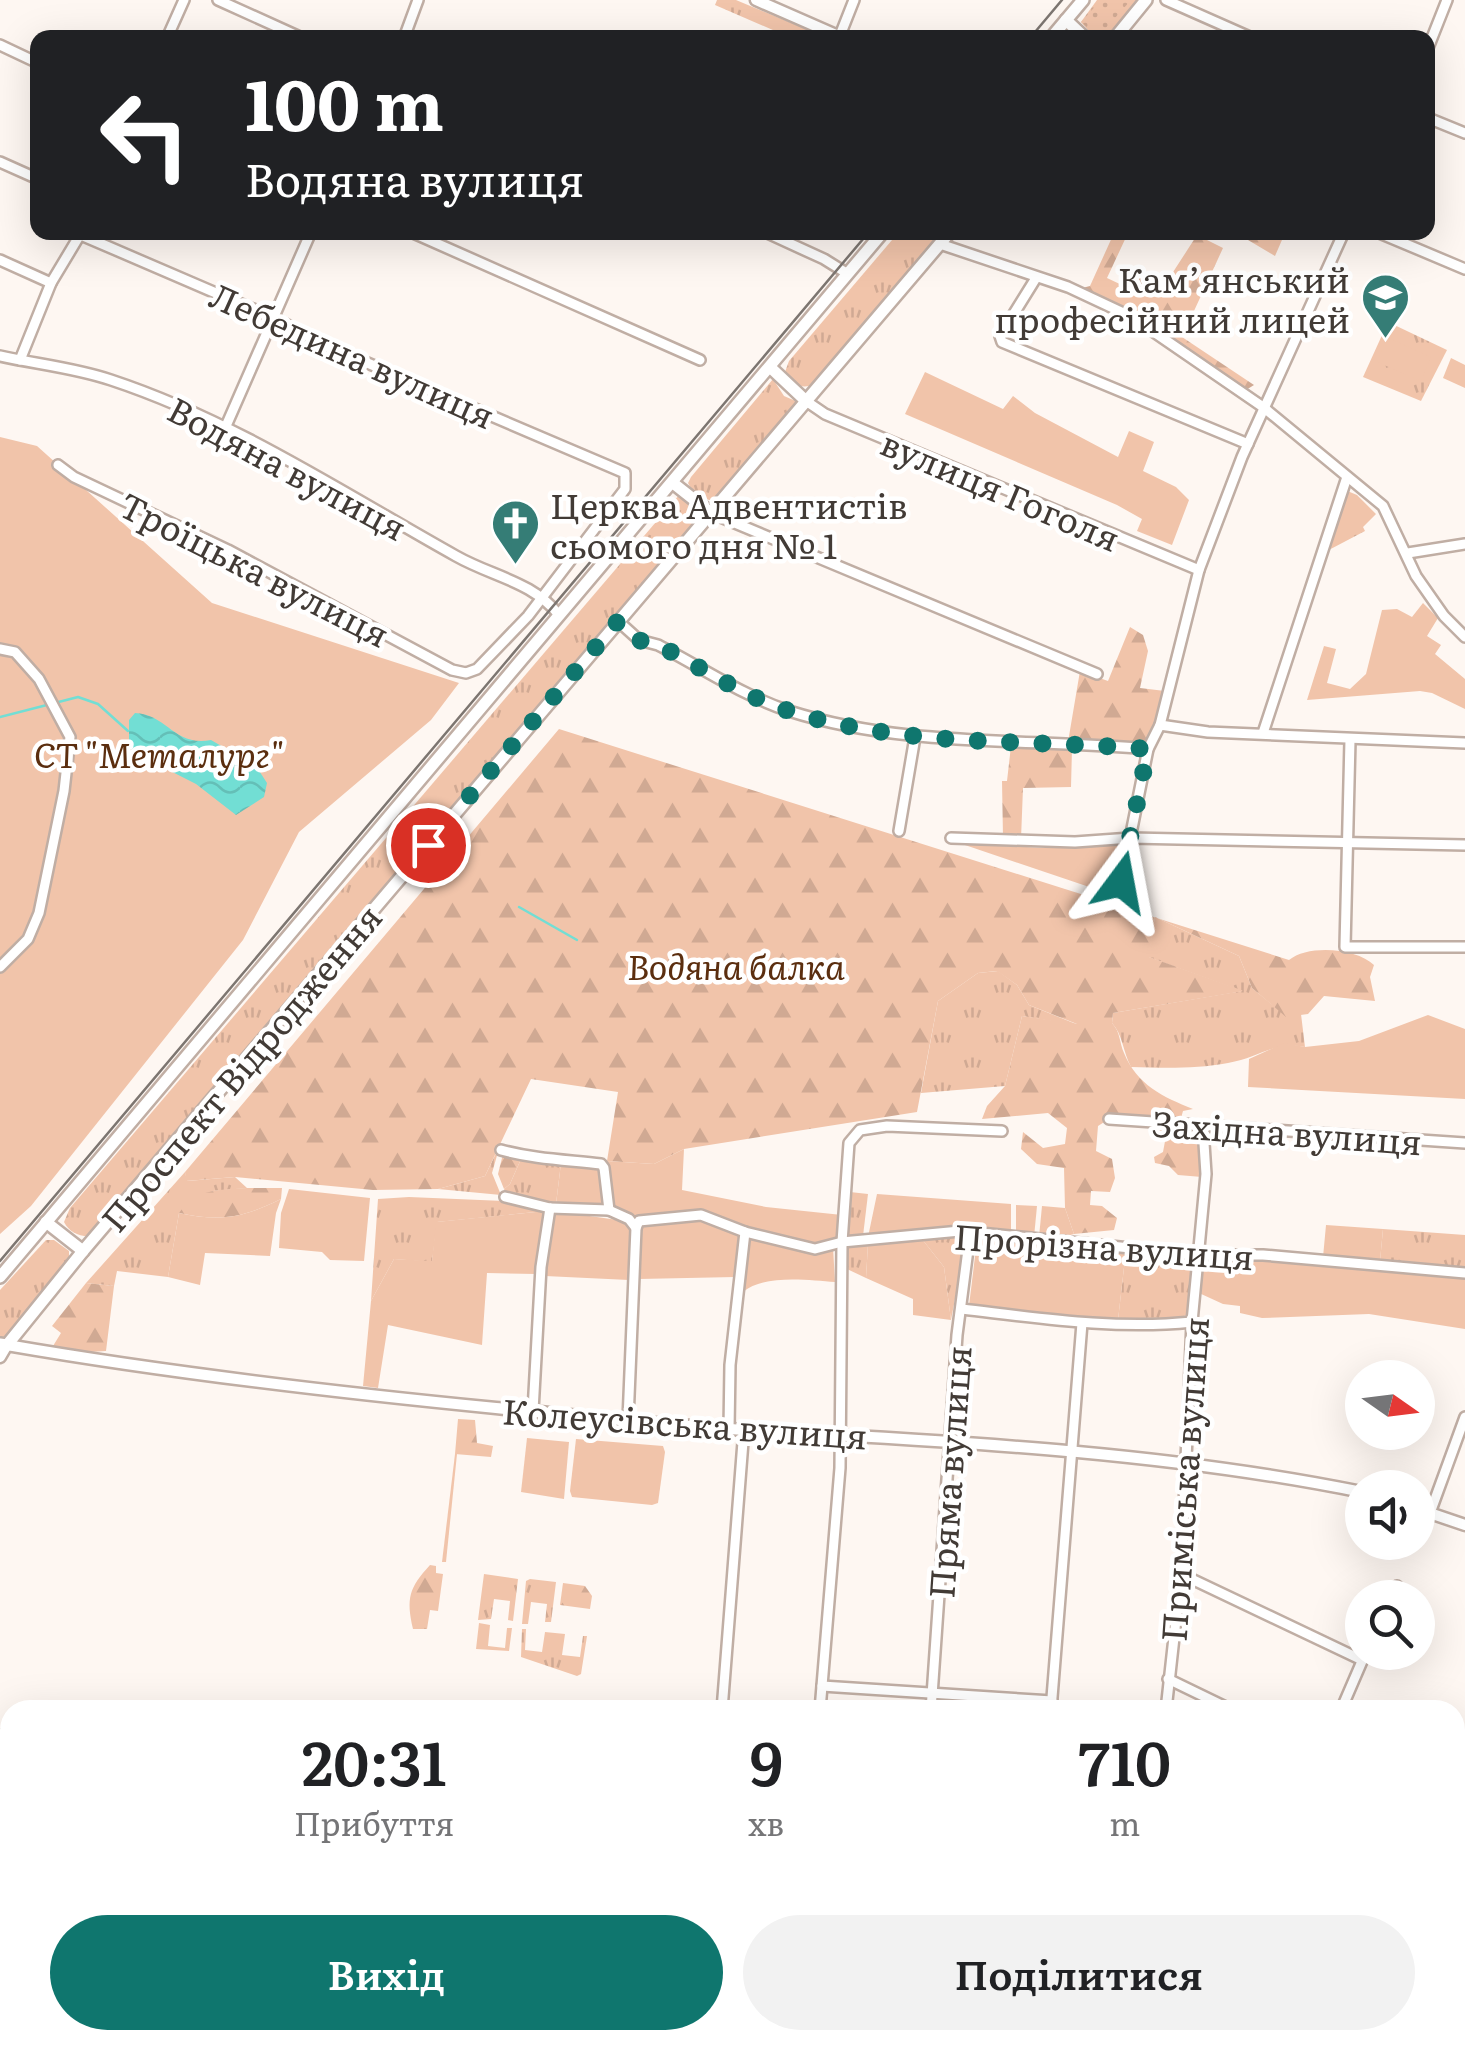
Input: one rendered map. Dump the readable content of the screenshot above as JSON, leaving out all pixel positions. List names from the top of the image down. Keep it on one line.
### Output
{"streets":{"main road":["Проспект Відродження"],"street":["Лебедина вулиця","Водяна вулиця","вулиця Гоголя","Троїцька вулиця","Західна вулиця","Прорізна вулиця","Колеусівська вулиця","Пряма вулиця","Приміська вулиця"]},"crossings":[["Лебедина вулиця","Водяна вулиця"],["Лебедина вулиця","Троїцька вулиця"],["Водяна вулиця","Троїцька вулиця"],["Водяна вулиця","Проспект Відродження"],["вулиця Гоголя","Проспект Відродження"],["Проспект Відродження","Колеусівська вулиця"],["Західна вулиця","Приміська вулиця"],["Прорізна вулиця","Пряма вулиця"],["Прорізна вулиця","Приміська вулиця"],["Колеусівська вулиця","Пряма вулиця"],["Колеусівська вулиця","Приміська вулиця"]],"parks":["СТ \"Металург\"","Водяна балка"],"places":{"school or university":["Кам’янський професійний лицей"],"church":["Церква Адвентистів сьомого дня № 1"]},"north":"right","page":{"turn":["100 m","Водяна вулиця"],"eta":["20:31","Прибуття","9","хв","710","m"],"buttons":["Вихід","Поділитися"]}}
